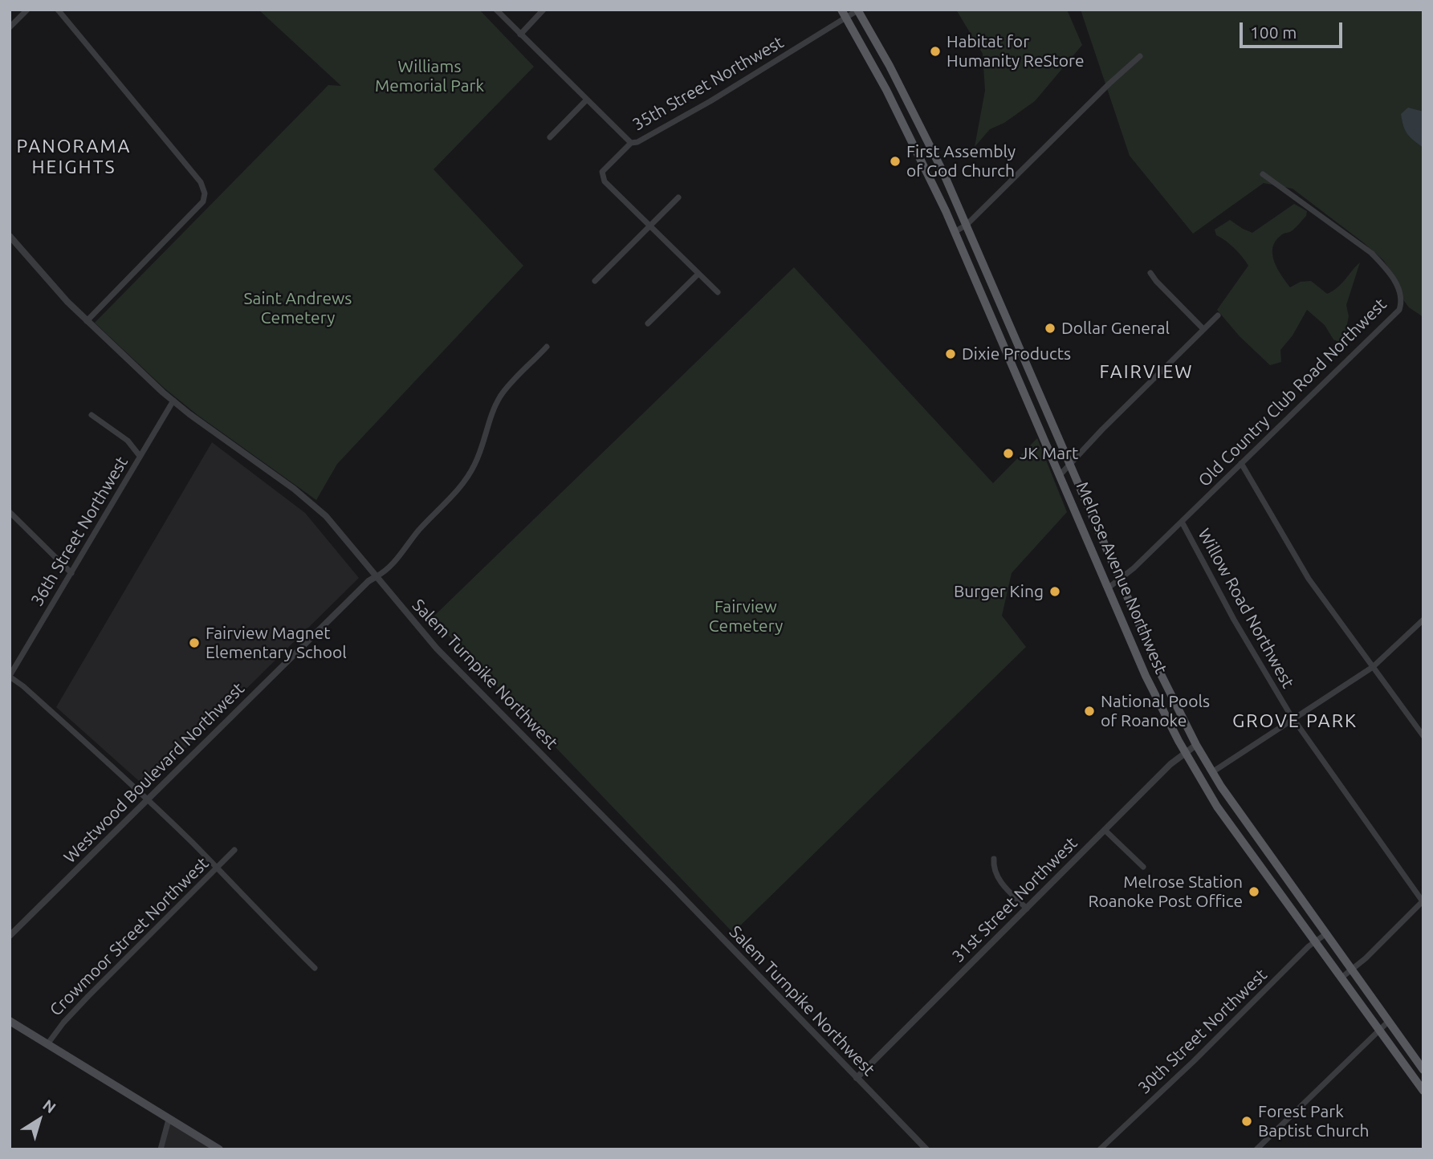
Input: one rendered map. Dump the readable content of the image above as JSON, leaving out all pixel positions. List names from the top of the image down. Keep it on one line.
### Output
{"streets":{"main road":["Melrose Avenue Northwest"],"street":["35th Street Northwest","Old Country Club Road Northwest","36th Street Northwest","Willow Road Northwest","Salem Turnpike Northwest","Westwood Boulevard Northwest","31st Street Northwest","Crowmoor Street Northwest","30th Street Northwest"]},"crossings":[["35th Street Northwest","Melrose Avenue Northwest"],["Old Country Club Road Northwest","Melrose Avenue Northwest"],["Old Country Club Road Northwest","Willow Road Northwest"],["36th Street Northwest","Salem Turnpike Northwest"],["Melrose Avenue Northwest","31st Street Northwest"],["Melrose Avenue Northwest","30th Street Northwest"],["Salem Turnpike Northwest","Westwood Boulevard Northwest"],["Salem Turnpike Northwest","31st Street Northwest"]],"districts":["PANORAMA HEIGHTS","FAIRVIEW","GROVE PARK"],"parks":["Williams Memorial Park","Saint Andrews Cemetery","Fairview Cemetery"],"places":["Habitat for Humanity ReStore","First Assembly of God Church","Dollar General","Dixie Products","JK Mart","Burger King","Fairview Magnet Elementary School","National Pools of Roanoke","Melrose Station Roanoke Post Office","Forest Park Baptist Church"],"scale_bar":"100 m","north":"top right"}
